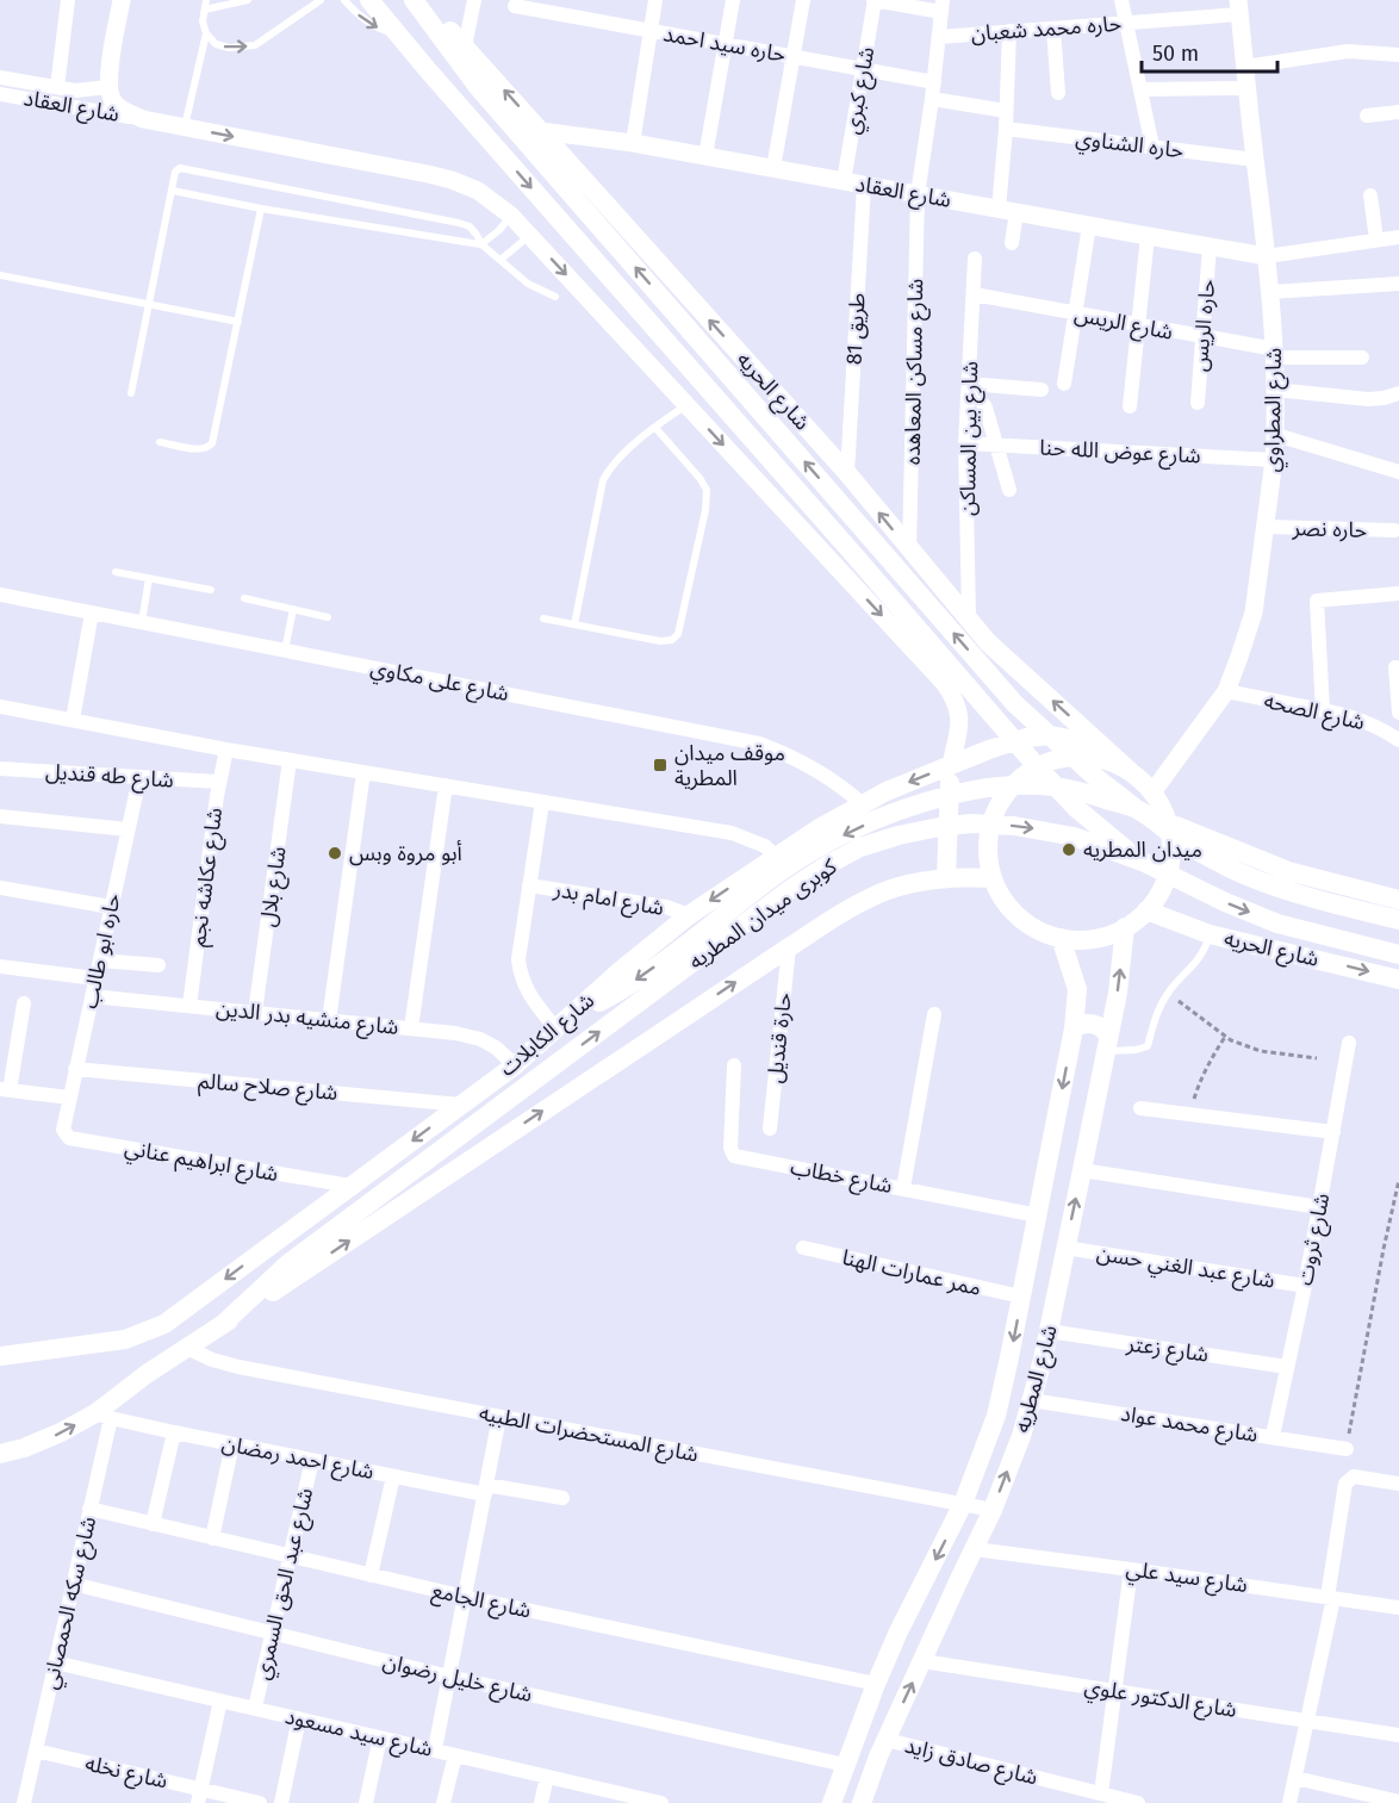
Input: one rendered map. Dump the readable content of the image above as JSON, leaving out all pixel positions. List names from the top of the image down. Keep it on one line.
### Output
{"streets":{"main road":["شارع الحريه","كوبرى ميدان المطريه","شارع الكابلات","شارع المطريه"],"street":["حاره محمد شعبان","حاره سيد احمد","شارع كبري","شارع العقاد","حاره الشناوي","شارع الريس","حاره الريس","طريق 81","شارع مساكن المعاهده","شارع المطراوي","شارع بين المساكن","شارع عوض الله حنا","حاره نصر","شارع على مكاوي","شارع الصحه","شارع طه قنديل","شارع عكاشه نجم","شارع بلال","شارع امام بدر","حاره ابو طالب","شارع منشيه بدر الدين","حارة قنديل","شارع صلاح سالم","شارع ابراهيم عناني","شارع خطاب","شارع ثروت","شارع عبد الغني حسن","ممر عمارات الهنا","شارع زعتر","شارع محمد عواد","شارع المستحضرات الطبيه","شارع احمد رمضان","شارع سيد علي","شارع عبد الحق السمري","شارع الجامع","شارع سكه الحمصاني","شارع خليل رضوان","شارع الدكتور علوي","شارع سيد مسعود","شارع صادق زايد","شارع نخله"]},"crossings":[["حاره محمد شعبان","شارع مساكن المعاهده"],["حاره محمد شعبان","شارع المطراوي"],["حاره سيد احمد","شارع كبري"],["حاره سيد احمد","شارع مساكن المعاهده"],["شارع كبري","شارع العقاد"],["شارع العقاد","حاره الريس"],["شارع العقاد","طريق 81"],["شارع العقاد","شارع مساكن المعاهده"],["شارع العقاد","شارع الحريه"],["شارع العقاد","شارع المطراوي"],["حاره الشناوي","شارع المطراوي"],["شارع الريس","حاره الريس"],["شارع الريس","شارع المطراوي"],["شارع الريس","شارع بين المساكن"],["طريق 81","شارع الحريه"],["شارع مساكن المعاهده","شارع الحريه"],["شارع الحريه","شارع المطراوي"],["شارع الحريه","شارع بين المساكن"],["شارع الحريه","شارع الكابلات"],["شارع الحريه","شارع المطريه"],["شارع المطراوي","شارع عوض الله حنا"],["شارع المطراوي","حاره نصر"],["شارع المطراوي","شارع الصحه"],["شارع المطراوي","شارع الكابلات"],["شارع المطراوي","شارع المطريه"],["شارع بين المساكن","شارع عوض الله حنا"],["شارع على مكاوي","شارع الكابلات"],["شارع طه قنديل","شارع عكاشه نجم"],["شارع طه قنديل","حاره ابو طالب"],["شارع عكاشه نجم","شارع منشيه بدر الدين"],["شارع بلال","شارع منشيه بدر الدين"],["شارع امام بدر","شارع الكابلات"],["كوبرى ميدان المطريه","شارع الكابلات"],["حاره ابو طالب","شارع منشيه بدر الدين"],["حاره ابو طالب","شارع صلاح سالم"],["حاره ابو طالب","شارع ابراهيم عناني"],["شارع منشيه بدر الدين","شارع الكابلات"],["شارع الكابلات","شارع صلاح سالم"],["شارع الكابلات","شارع ابراهيم عناني"],["شارع الكابلات","شارع المطريه"],["شارع خطاب","شارع المطريه"],["شارع ثروت","شارع عبد الغني حسن"],["شارع ثروت","شارع زعتر"],["شارع ثروت","شارع محمد عواد"],["شارع عبد الغني حسن","شارع المطريه"],["ممر عمارات الهنا","شارع المطريه"],["شارع زعتر","شارع المطريه"],["شارع المطريه","شارع محمد عواد"],["شارع المطريه","شارع المستحضرات الطبيه"],["شارع المطريه","شارع سيد علي"],["شارع المطريه","شارع الجامع"],["شارع المطريه","شارع خليل رضوان"],["شارع المطريه","شارع الدكتور علوي"],["شارع المطريه","شارع صادق زايد"],["شارع احمد رمضان","شارع عبد الحق السمري"],["شارع احمد رمضان","شارع سكه الحمصاني"],["شارع عبد الحق السمري","شارع الجامع"],["شارع عبد الحق السمري","شارع خليل رضوان"],["شارع عبد الحق السمري","شارع سيد مسعود"],["شارع الجامع","شارع سكه الحمصاني"],["شارع سكه الحمصاني","شارع خليل رضوان"],["شارع سكه الحمصاني","شارع سيد مسعود"],["شارع سكه الحمصاني","شارع نخله"]],"places":{"transit":["موقف ميدان المطرية"],"other":["ميدان المطريه","أبو مروة وبس"]},"scale_bar":"50 m"}
